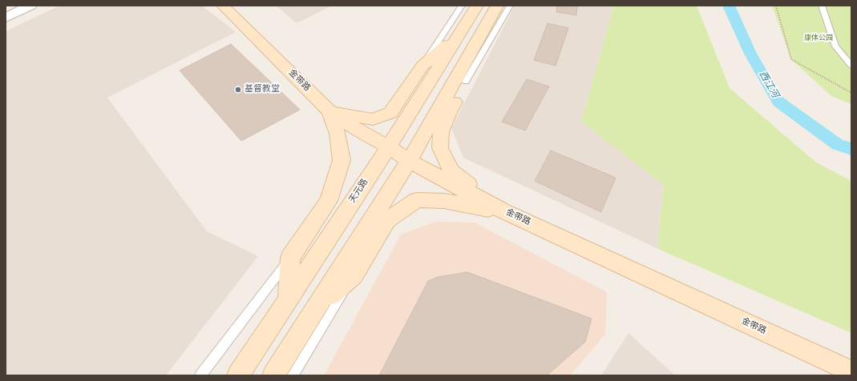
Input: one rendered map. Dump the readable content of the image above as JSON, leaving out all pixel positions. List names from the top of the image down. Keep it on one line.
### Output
{"streets":{"main road":["金带路","天元路"]},"crossings":[["金带路","天元路"]],"water":["西江河"],"parks":["康体公园"],"places":["基督教堂"]}
